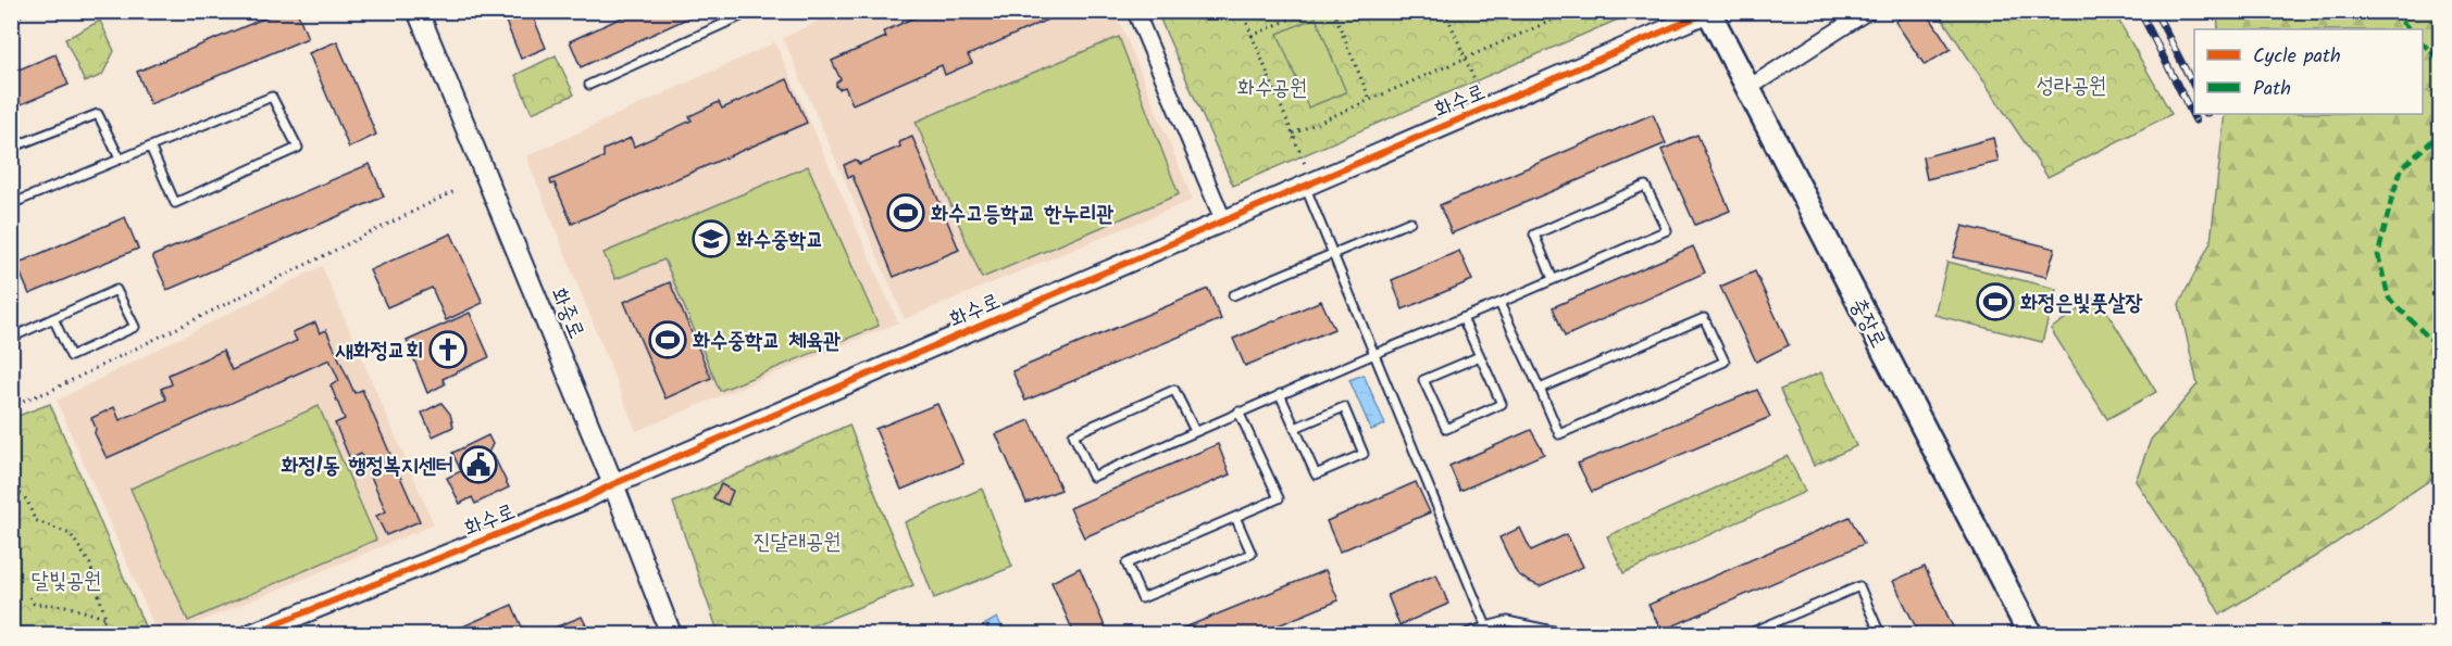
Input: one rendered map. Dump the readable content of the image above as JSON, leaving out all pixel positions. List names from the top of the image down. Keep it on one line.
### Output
{"streets":{"main road":["충장로"],"street":["화수로","화중로"]},"crossings":[["화수로","화중로"],["화수로","충장로"]],"parks":["성라공원","화수공원","진달래공원","달빛공원"],"places":{"sports":["화수고등학교 한누리관","화정은빛풋살장","화수중학교 체육관"],"school or university":["화수중학교"],"church":["새화정교회"],"public building":["화정1동 행정복지센터"]},"legend":["Cycle path","Path"]}
